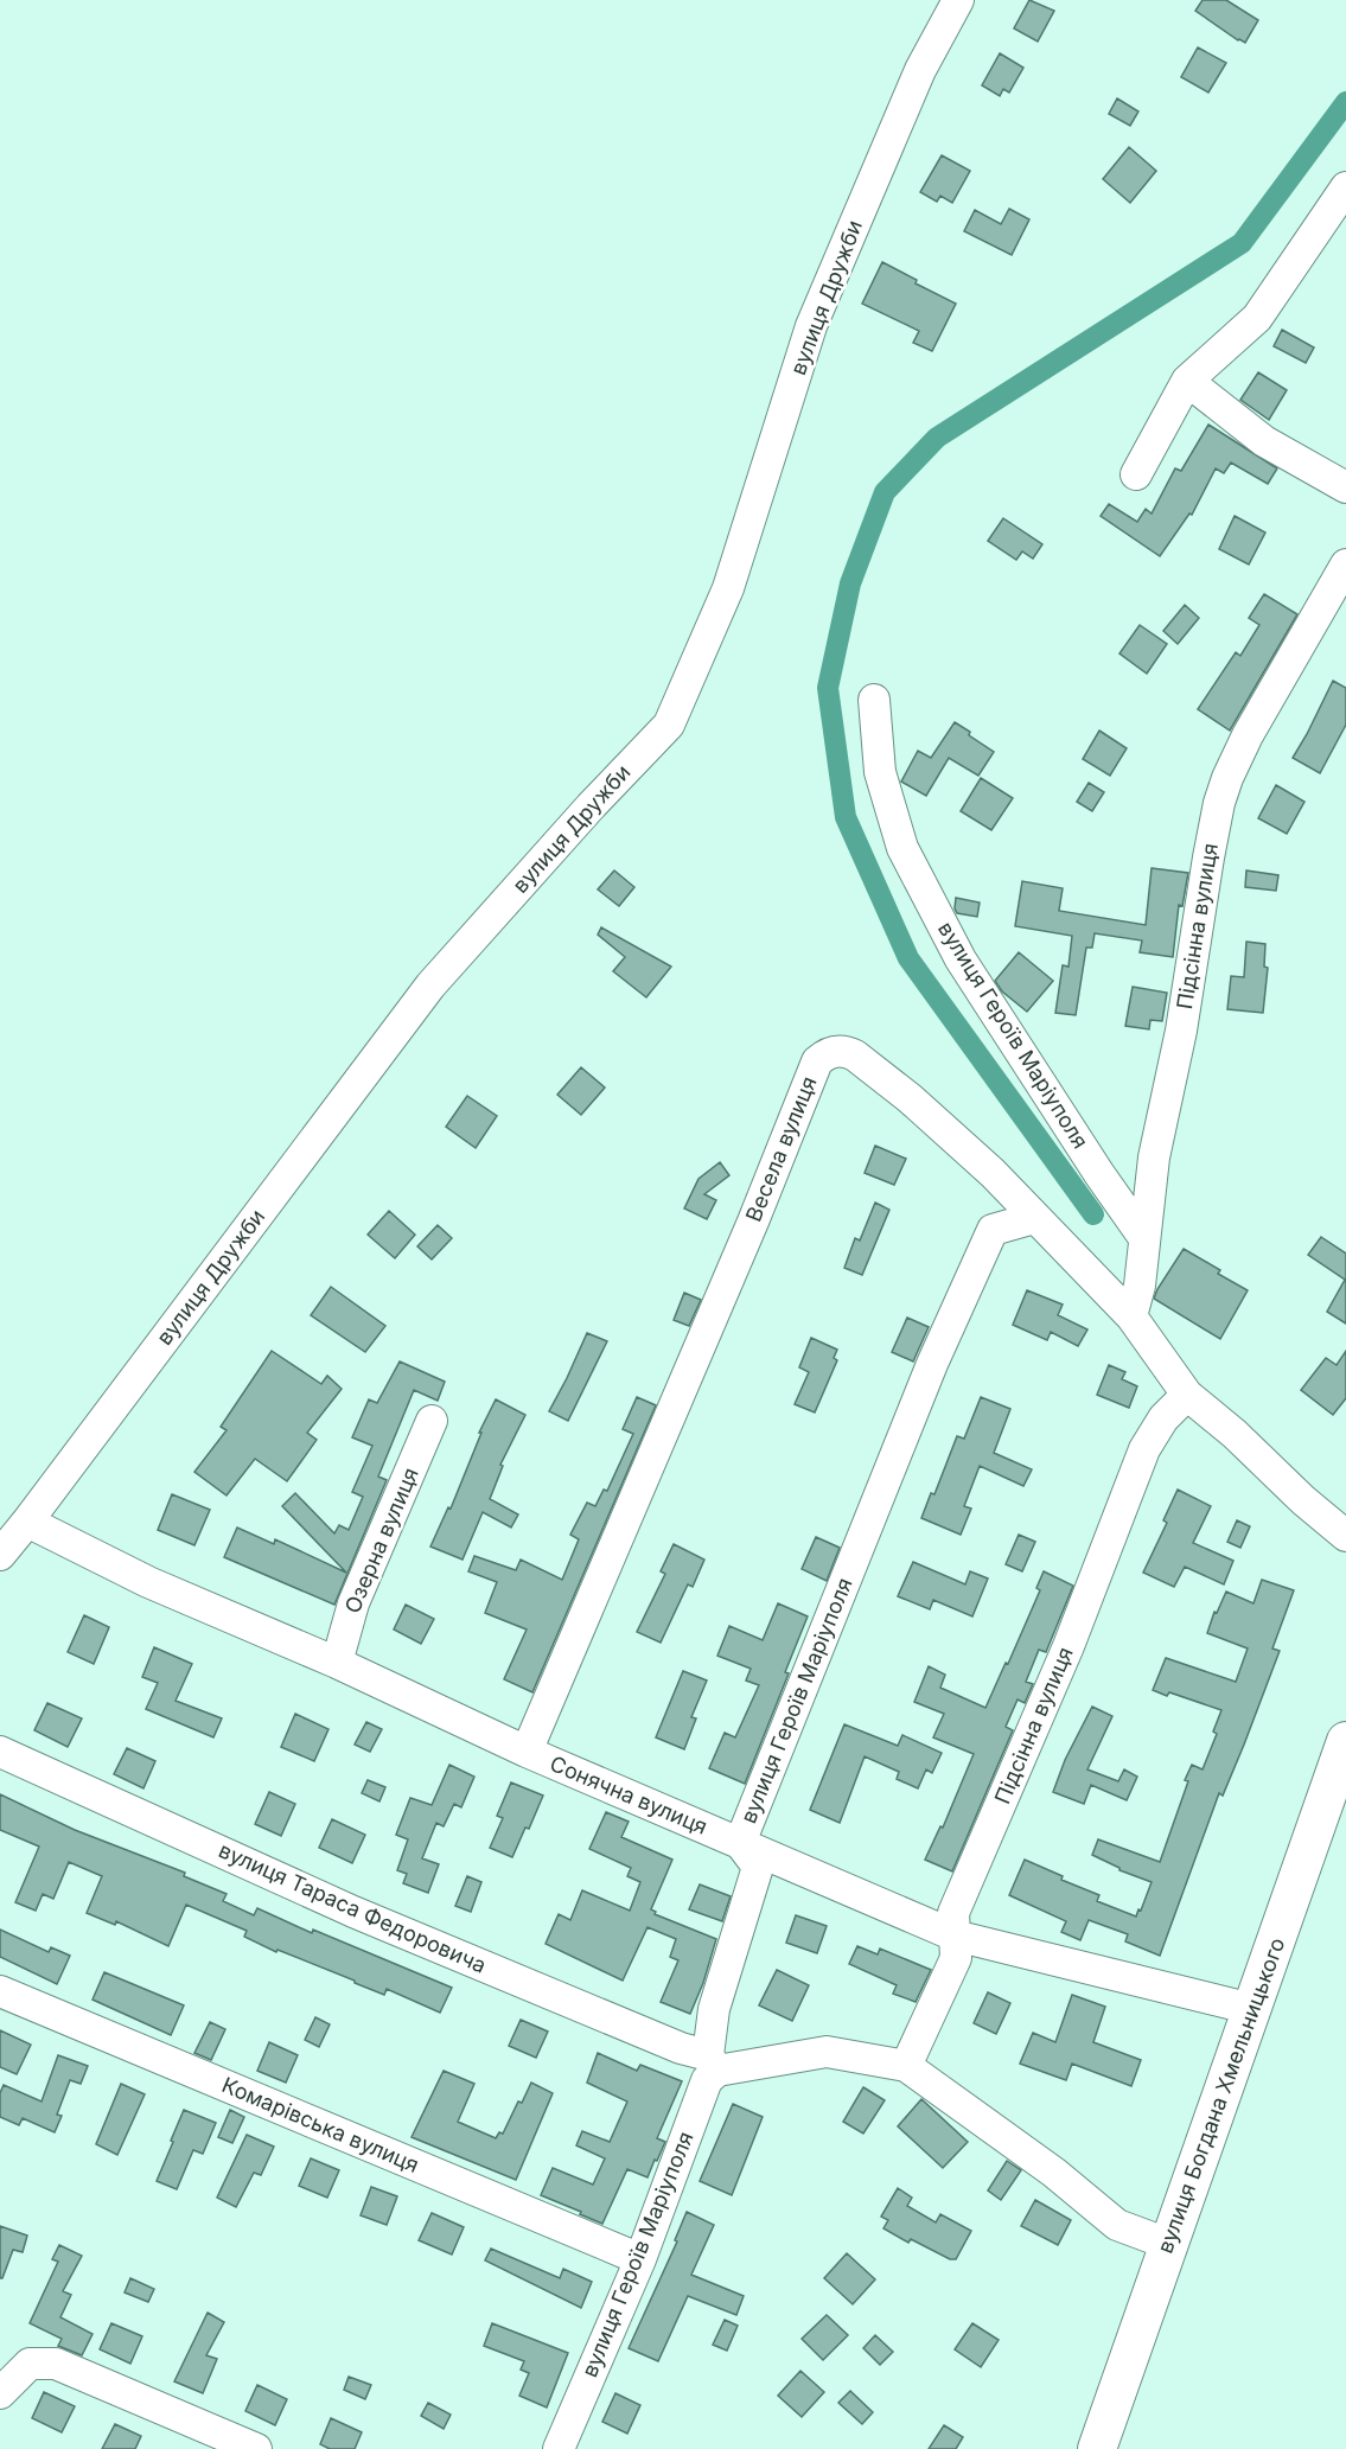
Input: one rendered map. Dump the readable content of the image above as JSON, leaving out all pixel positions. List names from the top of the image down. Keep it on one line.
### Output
{"streets":{"main road":["вулиця Богдана Хмельницького"],"street":["вулиця Дружби","Підсінна вулиця","вулиця Героїв Маріуполя","Весела вулиця","Озерна вулиця","Сонячна вулиця","вулиця Тараса Федоровича","Комарівська вулиця"]},"crossings":[["вулиця Дружби","Сонячна вулиця"],["Підсінна вулиця","вулиця Героїв Маріуполя"],["Підсінна вулиця","Весела вулиця"],["Підсінна вулиця","Сонячна вулиця"],["Підсінна вулиця","вулиця Тараса Федоровича"],["вулиця Героїв Маріуполя","Весела вулиця"],["вулиця Героїв Маріуполя","Сонячна вулиця"],["вулиця Героїв Маріуполя","вулиця Тараса Федоровича"],["вулиця Героїв Маріуполя","Комарівська вулиця"],["Весела вулиця","Сонячна вулиця"],["Озерна вулиця","Сонячна вулиця"],["Сонячна вулиця","вулиця Богдана Хмельницького"],["вулиця Тараса Федоровича","вулиця Богдана Хмельницького"]]}
